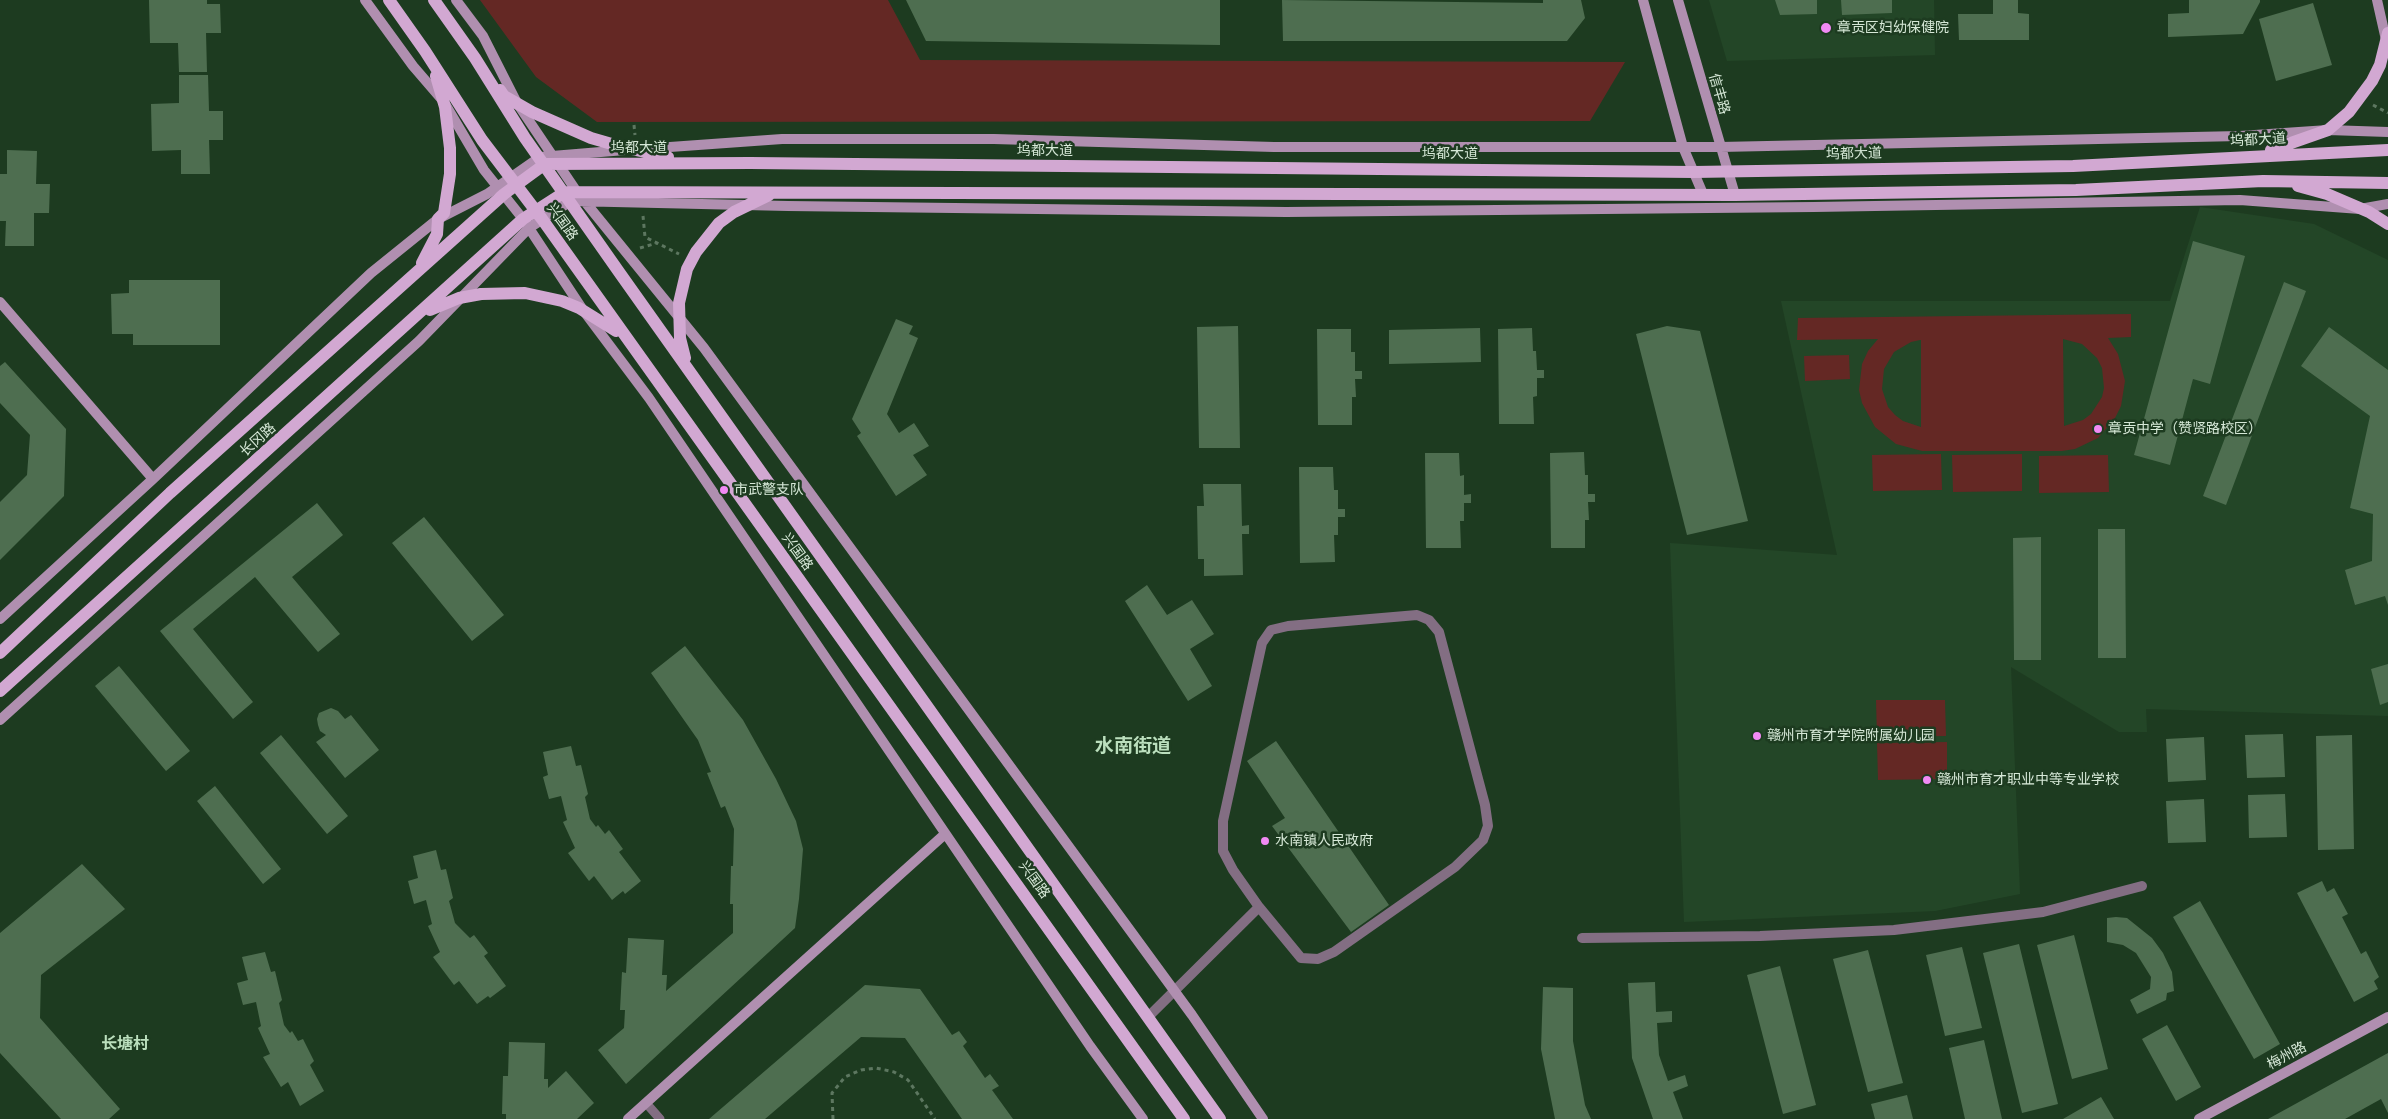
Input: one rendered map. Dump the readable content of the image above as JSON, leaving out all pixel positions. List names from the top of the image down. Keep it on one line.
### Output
{"streets":{"main road":["坞都大道","兴国路","长冈路"],"street":["信丰路","梅州路"]},"crossings":[["信丰路","坞都大道"],["坞都大道","兴国路"],["兴国路","长冈路"]],"districts":["水南街道","长塘村"],"places":["章贡区妇幼保健院","章贡中学（赞贤路校区）","市武警支队","赣州市育才学院附属幼儿园","赣州市育才职业中等专业学校","水南镇人民政府"]}
